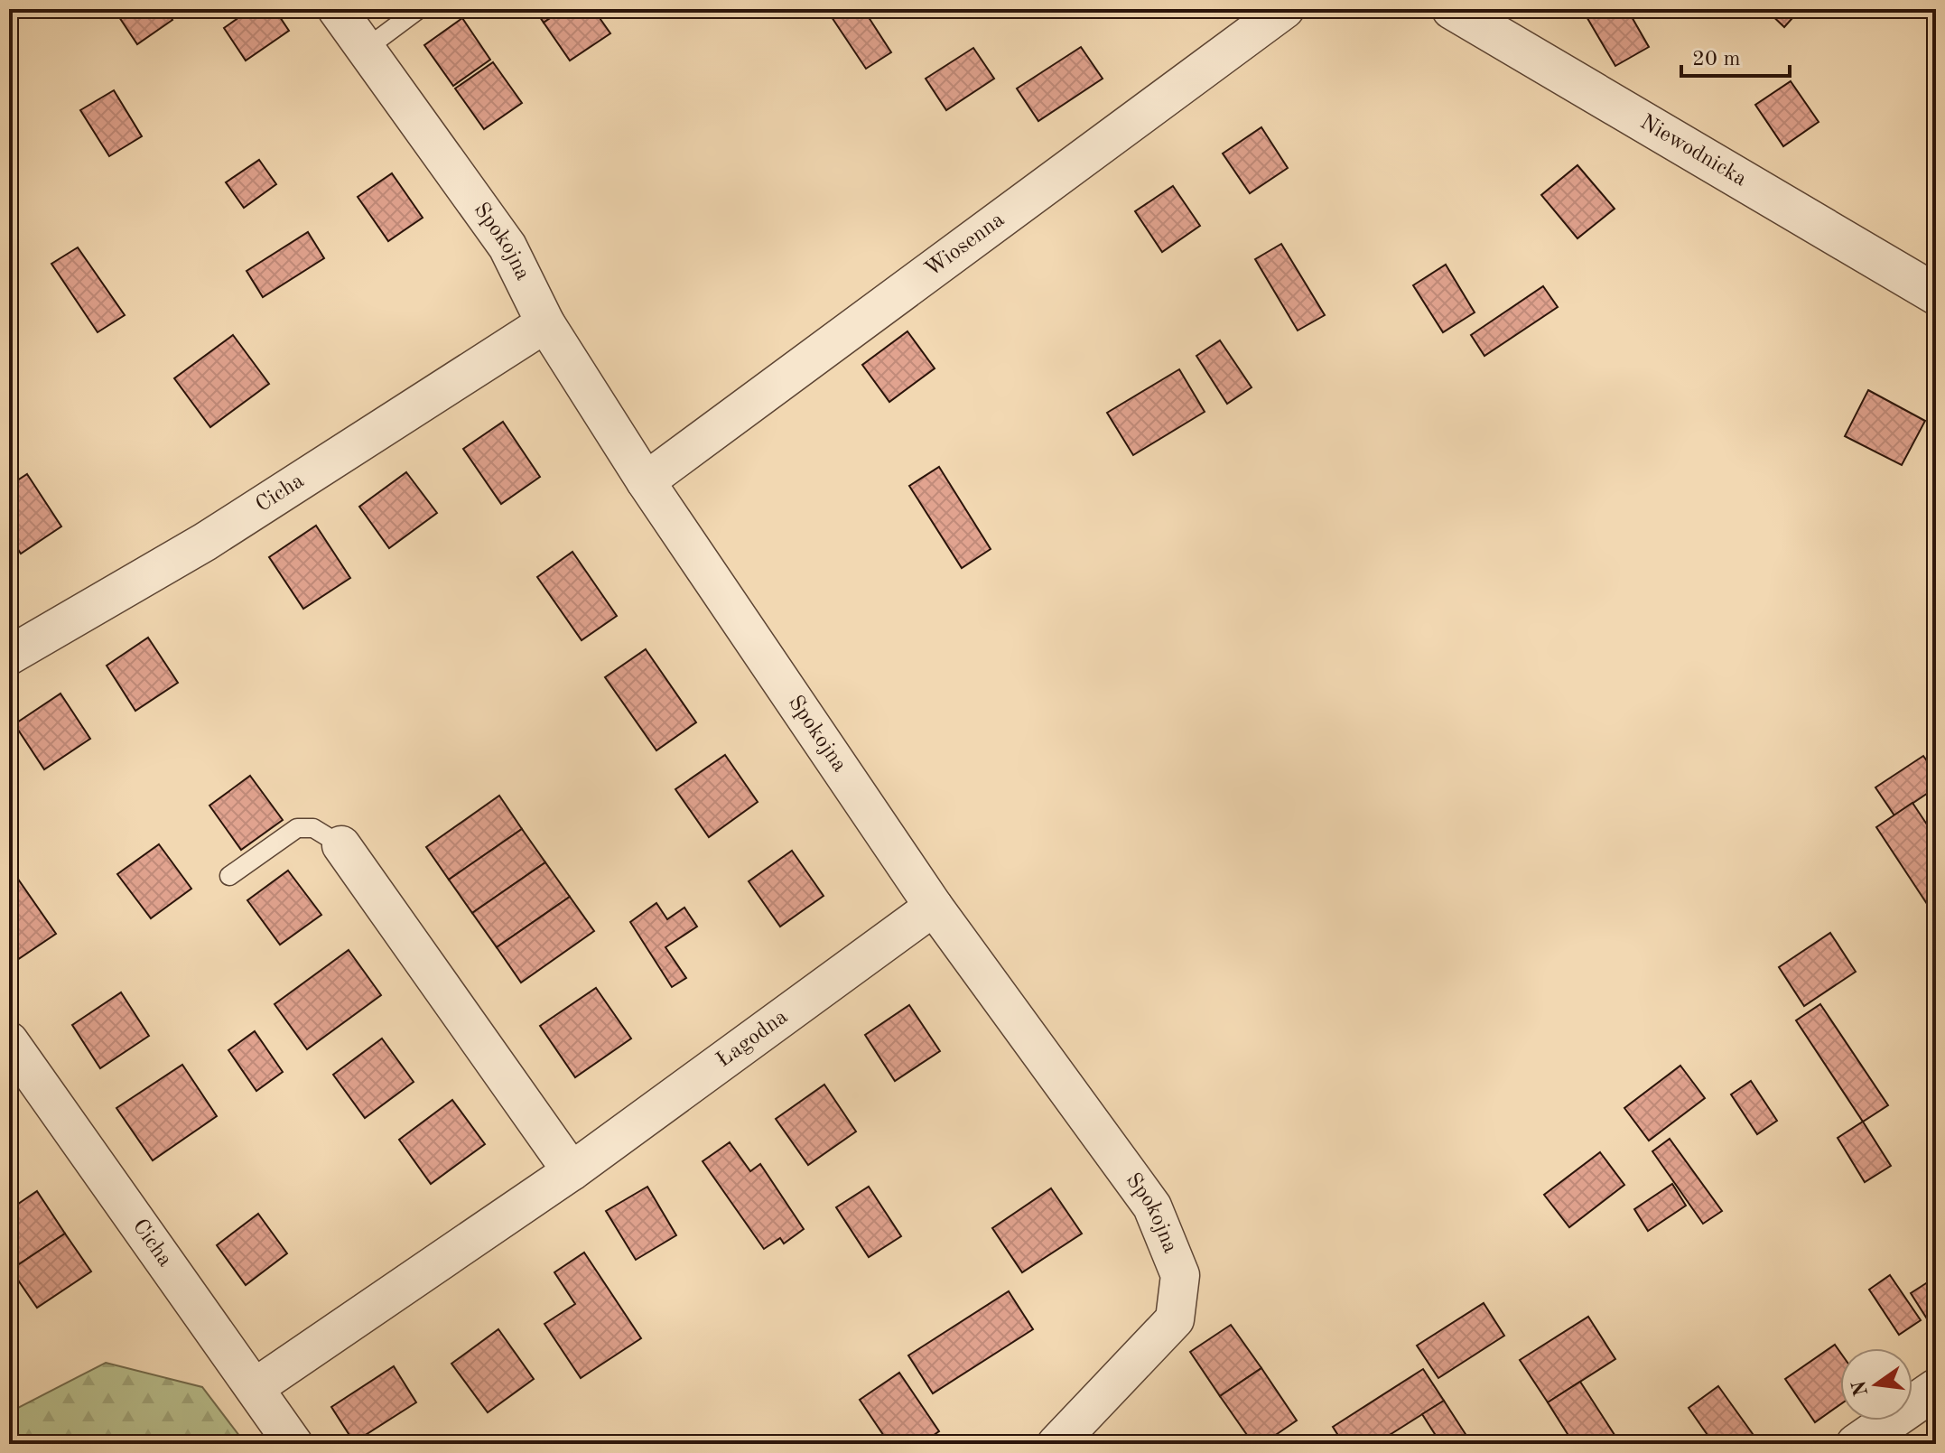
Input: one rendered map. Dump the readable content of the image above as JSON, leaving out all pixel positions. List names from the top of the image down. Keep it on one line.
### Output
{"streets":{"street":["Niewodnicka","Spokojna","Wiosenna","Cicha","Łagodna"]},"crossings":[["Spokojna","Wiosenna"],["Spokojna","Cicha"],["Spokojna","Łagodna"],["Cicha","Łagodna"]],"scale_bar":"20 m","north":"left"}
